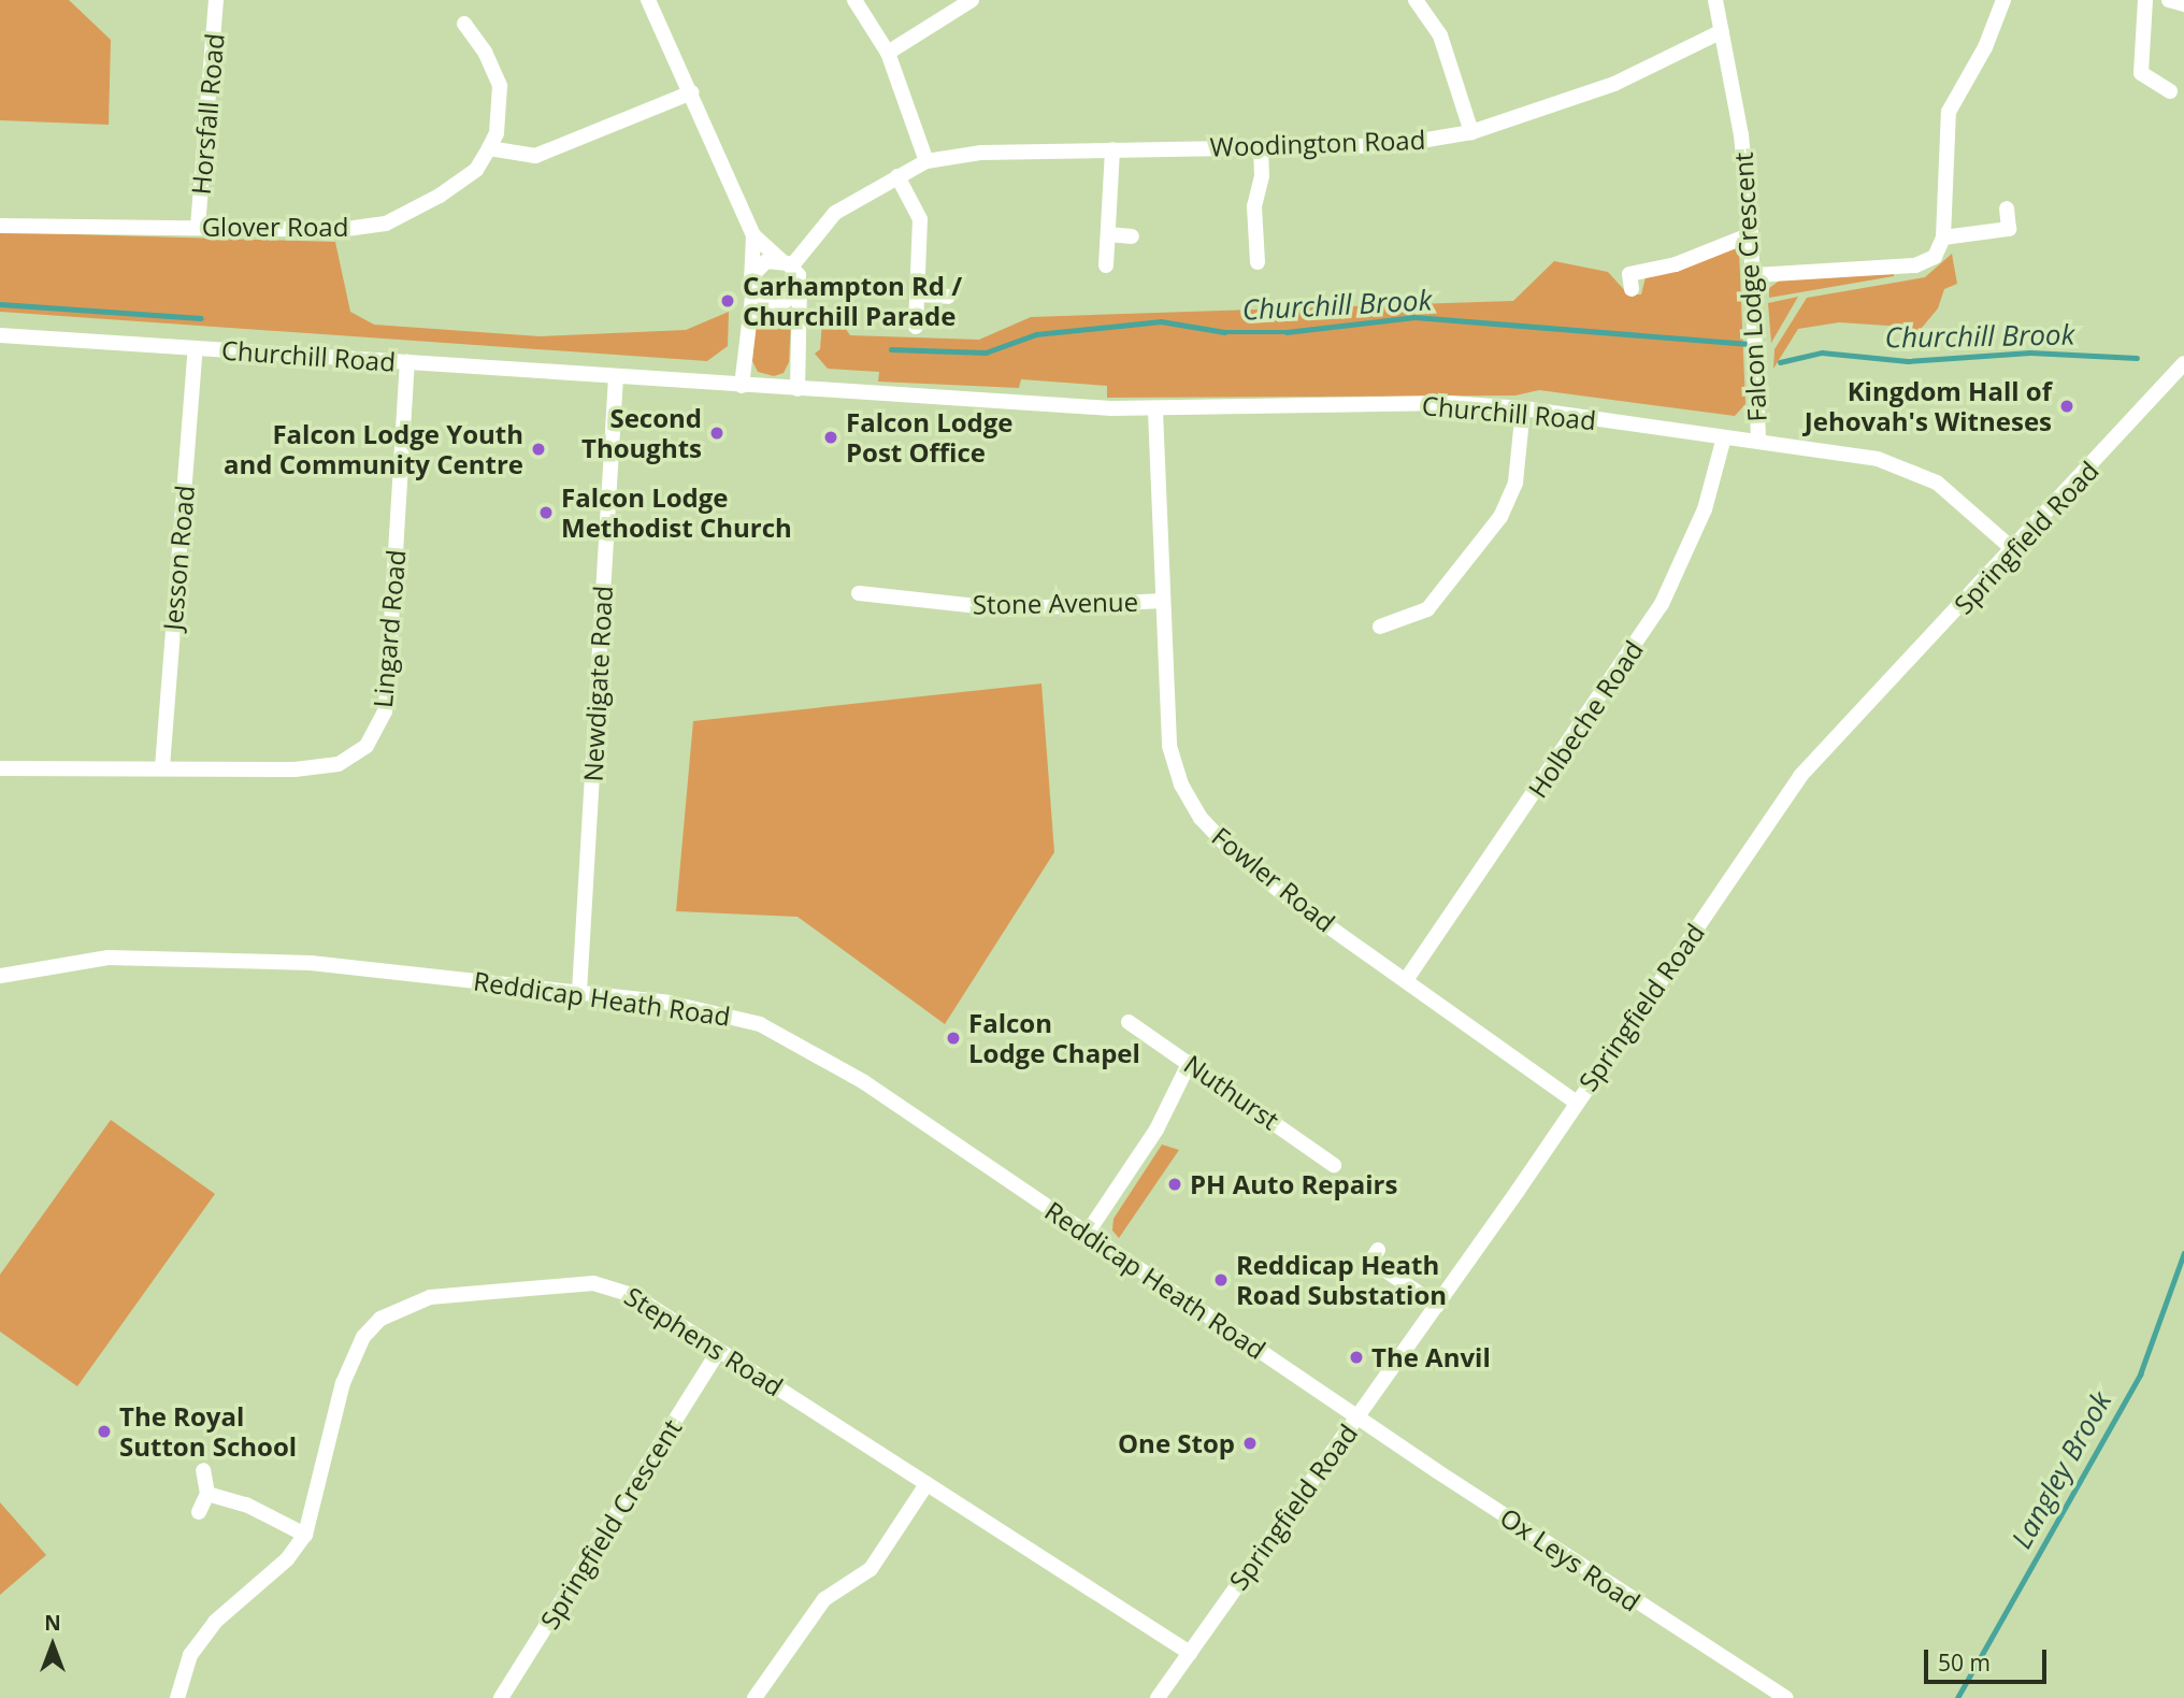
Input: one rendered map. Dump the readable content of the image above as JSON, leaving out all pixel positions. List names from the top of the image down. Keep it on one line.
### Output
{"streets":{"street":["Horsfall Road","Woodington Road","Glover Road","Falcon Lodge Crescent","Churchill Road","Springfield Road","Jesson Road","Stone Avenue","Lingard Road","Newdigate Road","Holbeche Road","Fowler Road","Reddicap Heath Road","Nuthurst","Stephens Road","Springfield Crescent","Ox Leys Road"]},"crossings":[["Horsfall Road","Glover Road"],["Woodington Road","Falcon Lodge Crescent"],["Falcon Lodge Crescent","Churchill Road"],["Churchill Road","Springfield Road"],["Churchill Road","Jesson Road"],["Churchill Road","Lingard Road"],["Churchill Road","Newdigate Road"],["Churchill Road","Holbeche Road"],["Churchill Road","Fowler Road"],["Springfield Road","Fowler Road"],["Springfield Road","Reddicap Heath Road"],["Springfield Road","Stephens Road"],["Springfield Road","Ox Leys Road"],["Jesson Road","Lingard Road"],["Stone Avenue","Fowler Road"],["Newdigate Road","Reddicap Heath Road"],["Holbeche Road","Fowler Road"],["Reddicap Heath Road","Ox Leys Road"],["Stephens Road","Springfield Crescent"]],"water":["Churchill Brook","Langley Brook"],"places":["Carhampton Rd / Churchill Parade","Kingdom Hall of Jehovah's Witneses","Second Thoughts","Falcon Lodge Post Office","Falcon Lodge Youth and Community Centre","Falcon Lodge Methodist Church","Falcon Lodge Chapel","PH Auto Repairs","Reddicap Heath Road Substation","The Anvil","The Royal Sutton School","One Stop"],"scale_bar":"50 m","north":"top"}
